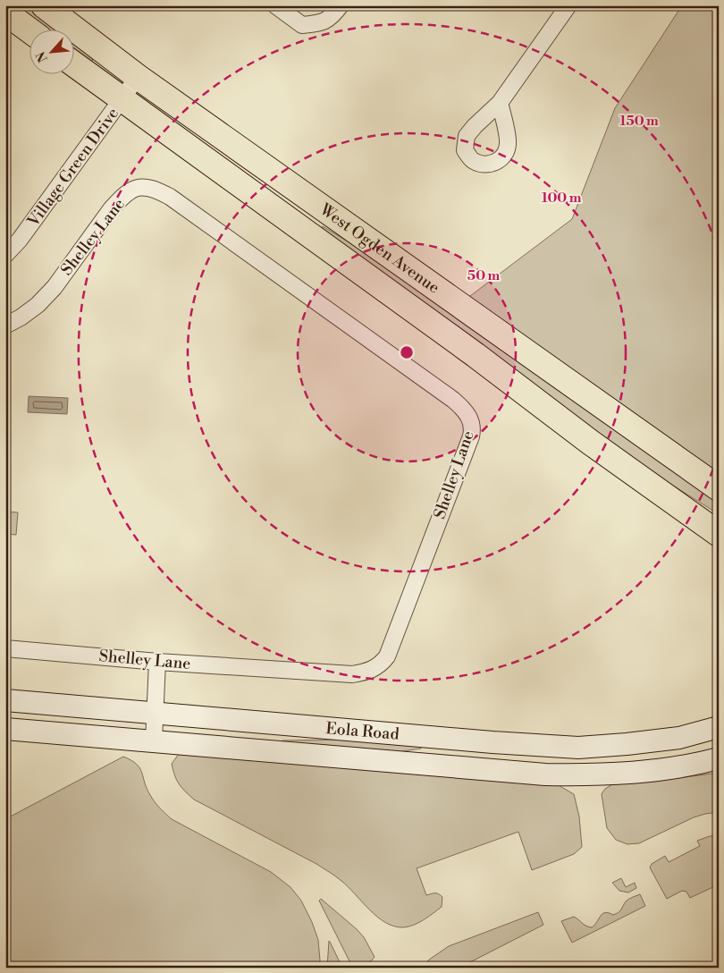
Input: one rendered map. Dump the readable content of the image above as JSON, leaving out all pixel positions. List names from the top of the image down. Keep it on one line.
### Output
{"streets":{"main road":["West Ogden Avenue","Eola Road"],"street":["Village Green Drive","Shelley Lane"]},"crossings":[["Village Green Drive","West Ogden Avenue"]],"north":"bottom left","rings":["150 m","100 m","50 m"]}
